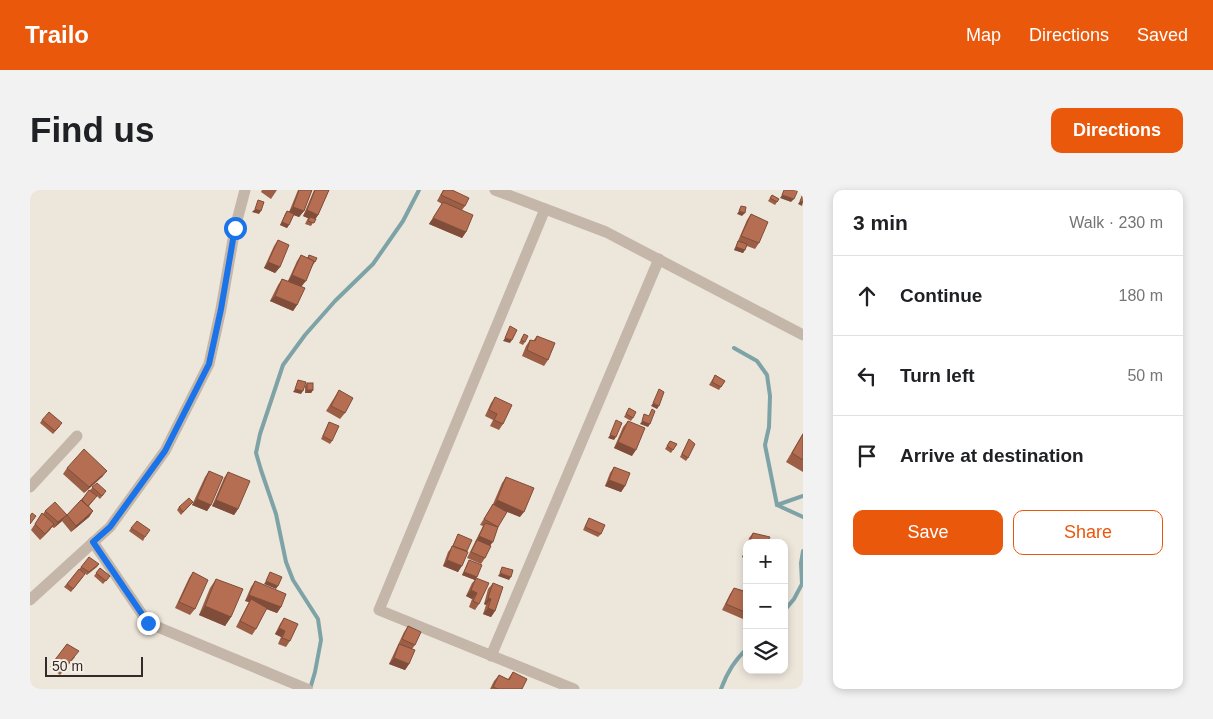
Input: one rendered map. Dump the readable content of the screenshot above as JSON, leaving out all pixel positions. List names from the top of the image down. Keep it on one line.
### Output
{"scale_bar":"50 m","page":{"header":"Trailo","nav":["Map","Directions","Saved"],"buttons":["Directions",["Save","Share"]],"title":"Find us","heading":["3 min","Walk · 230 m"],"list":[["Continue","180 m"],["Turn left","50 m"],"Arrive at destination"],"map_buttons":["+","−"],"scale":"50 m"}}
